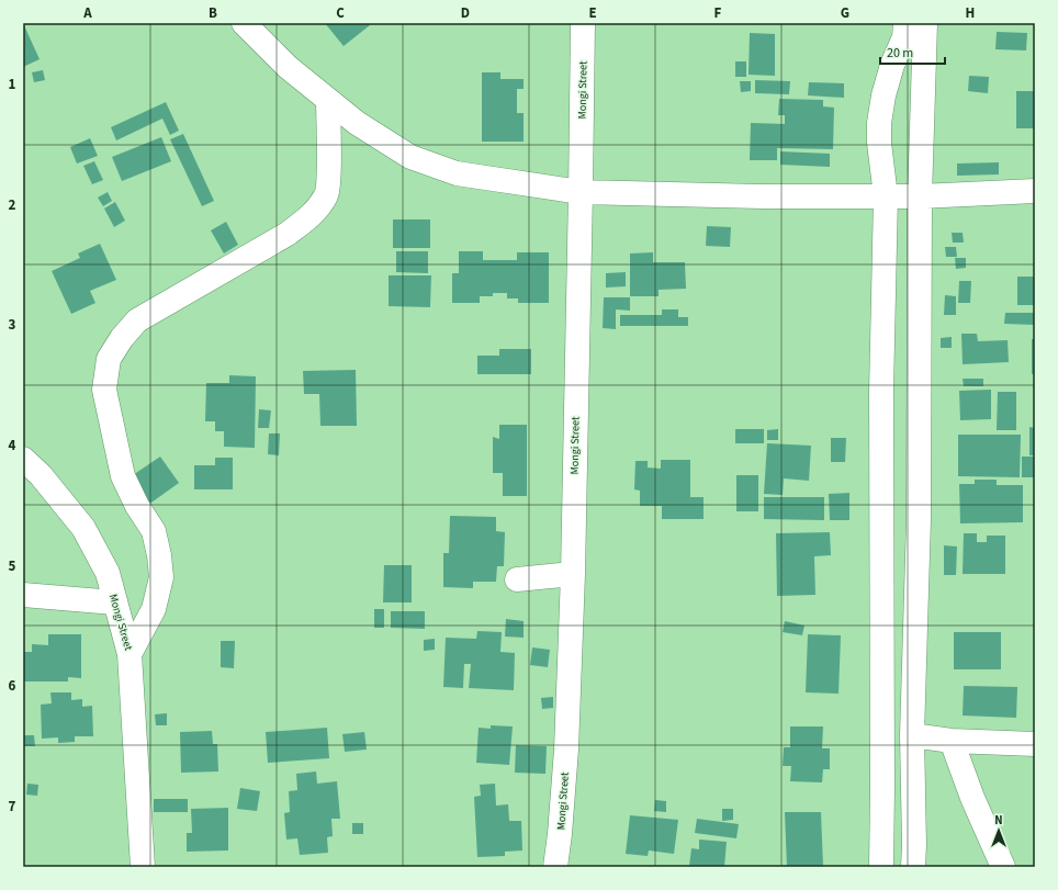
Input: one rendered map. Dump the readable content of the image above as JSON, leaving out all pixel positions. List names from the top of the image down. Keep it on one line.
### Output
{"streets":{"street":["Mongi Street"]},"scale_bar":"20 m","north":"top","grid":{"columns":["A","B","C","D","E","F","G","H"],"rows":["1","2","3","4","5","6","7"]}}
